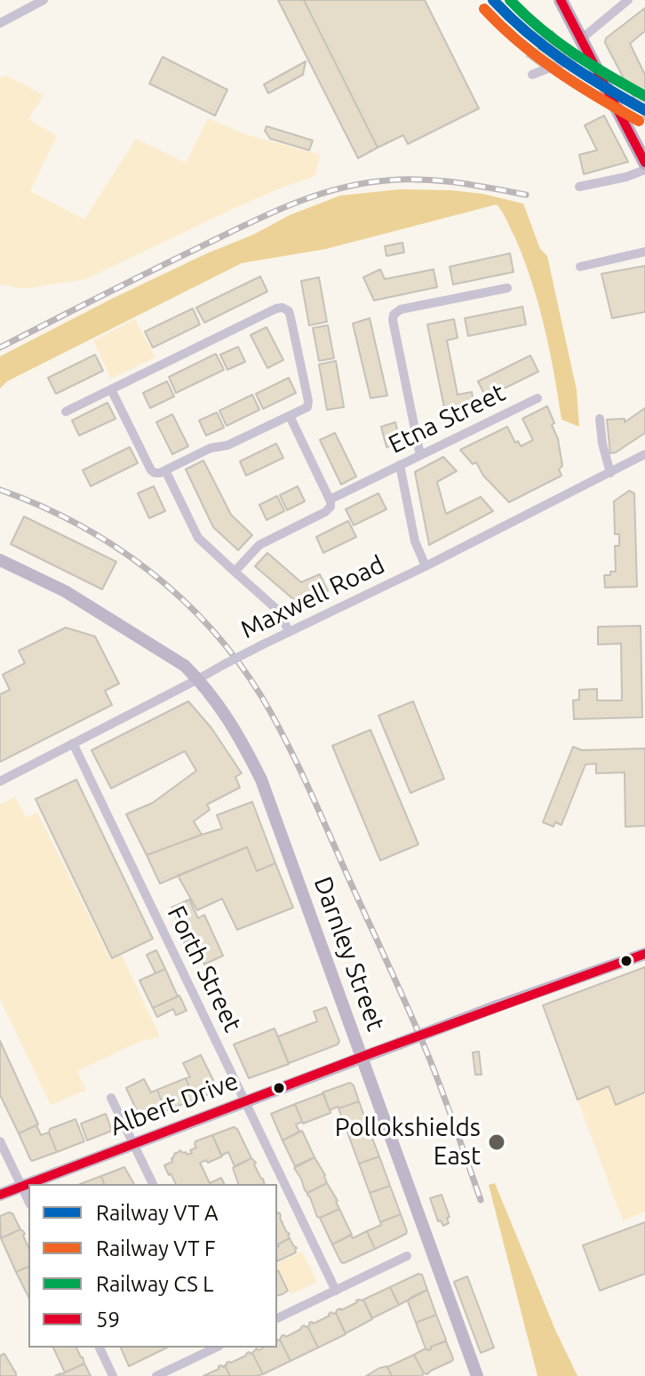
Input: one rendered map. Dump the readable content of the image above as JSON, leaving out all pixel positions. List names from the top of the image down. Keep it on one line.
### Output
{"streets":{"street":["Etna Street","Maxwell Road","Darnley Street","Forth Street","Albert Drive"]},"crossings":[["Maxwell Road","Darnley Street"],["Maxwell Road","Forth Street"],["Darnley Street","Albert Drive"],["Forth Street","Albert Drive"]],"places":["Pollokshields East"],"lines":["transit line 59"],"legend":["Railway VT A","Railway VT F","Railway CS L","59"]}
